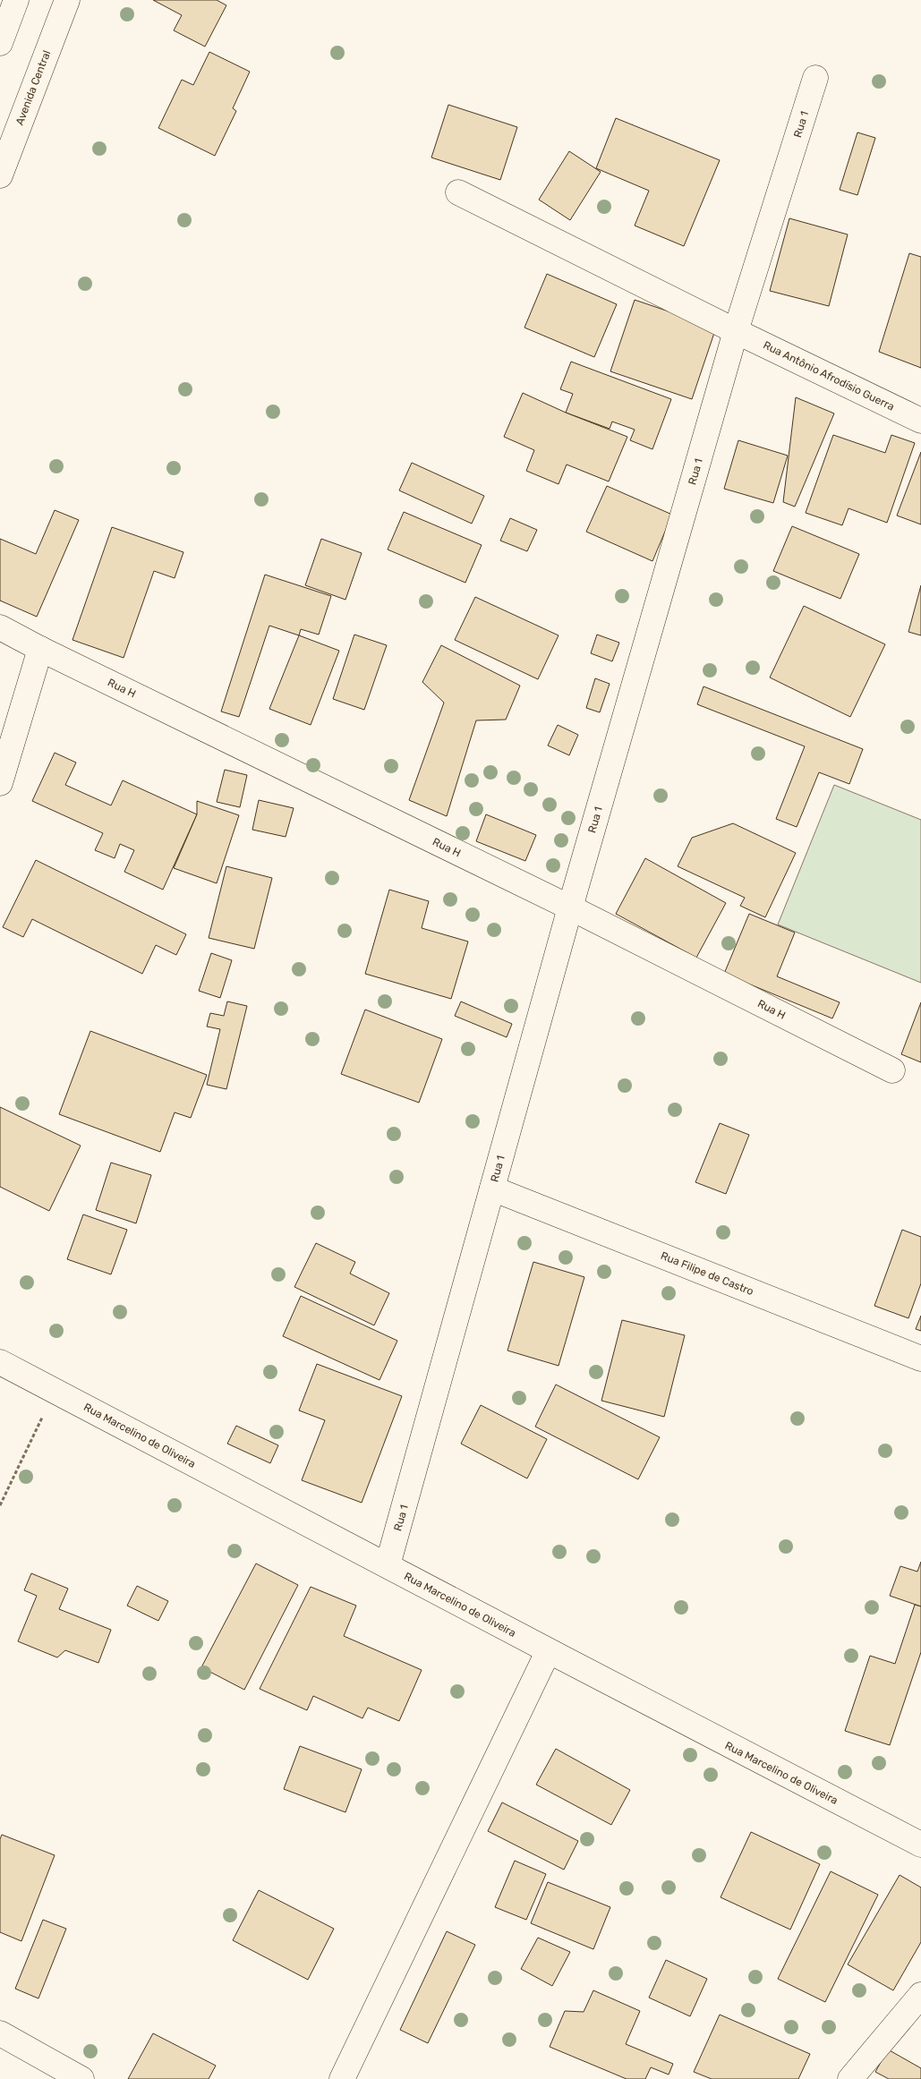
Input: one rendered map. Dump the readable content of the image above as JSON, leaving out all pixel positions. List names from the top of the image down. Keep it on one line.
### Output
{"streets":{"street":["Avenida Central","Rua 1","Rua Antônio Afrodísio Guerra","Rua H","Rua Filipe de Castro","Rua Marcelino de Oliveira"]},"crossings":[["Rua 1","Rua Antônio Afrodísio Guerra"],["Rua 1","Rua H"],["Rua 1","Rua Filipe de Castro"],["Rua 1","Rua Marcelino de Oliveira"]]}
